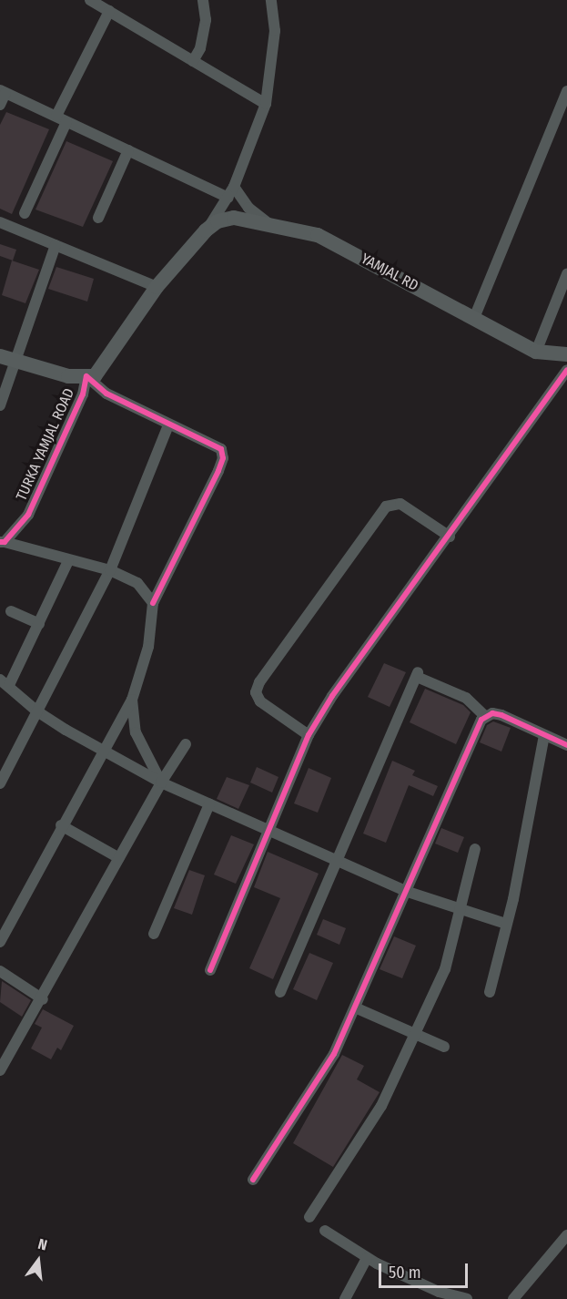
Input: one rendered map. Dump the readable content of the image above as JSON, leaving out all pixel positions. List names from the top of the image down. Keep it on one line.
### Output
{"streets":{"main road":["YAMJAL RD","TURKA YAMJAL ROAD"]},"crossings":[["YAMJAL RD","TURKA YAMJAL ROAD"]],"scale_bar":"50 m","north":"top"}
